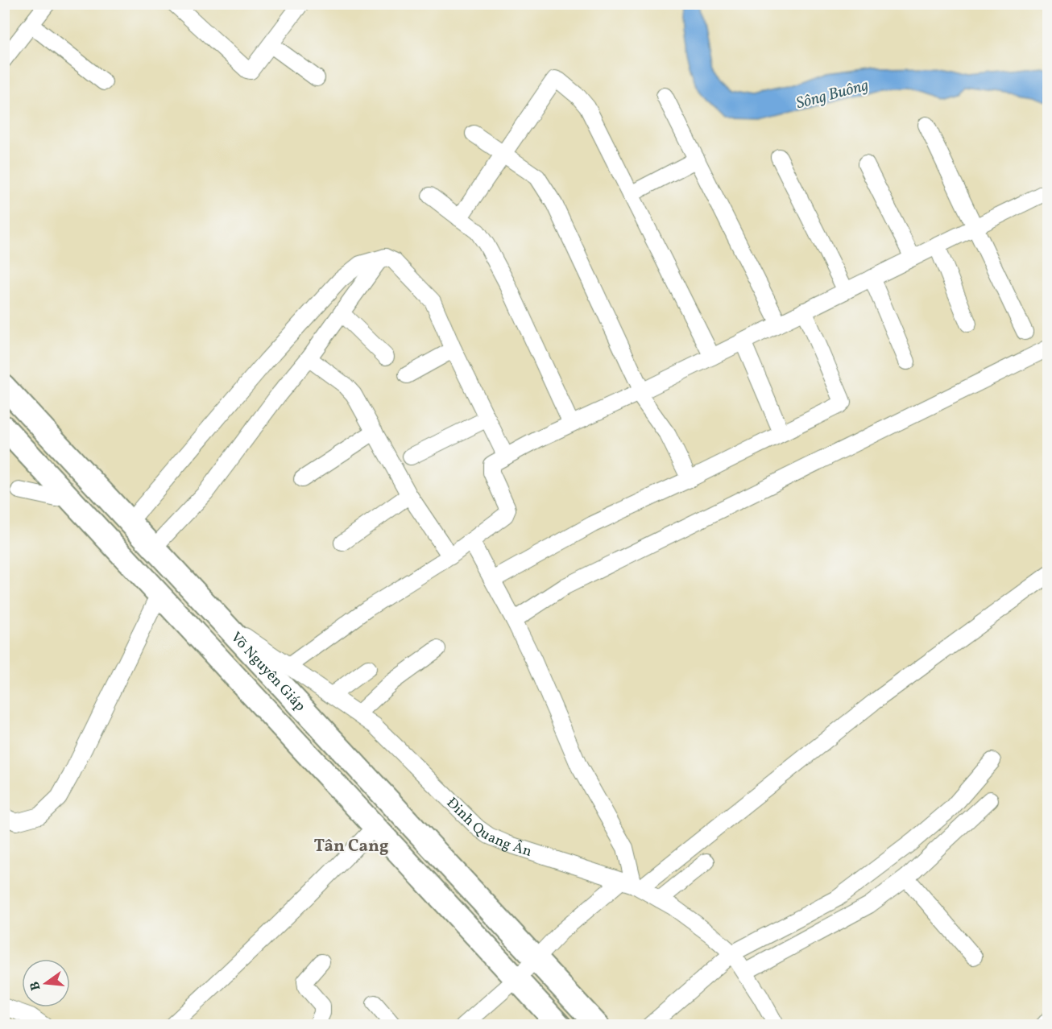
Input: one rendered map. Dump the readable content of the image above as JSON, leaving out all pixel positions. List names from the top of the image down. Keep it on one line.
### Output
{"streets":{"highway":["Võ Nguyên Giáp"],"street":["Đinh Quang Ân"]},"crossings":[["Võ Nguyên Giáp","Đinh Quang Ân"]],"districts":["Tân Cang"],"water":["Sông Buông"],"north":"left"}
